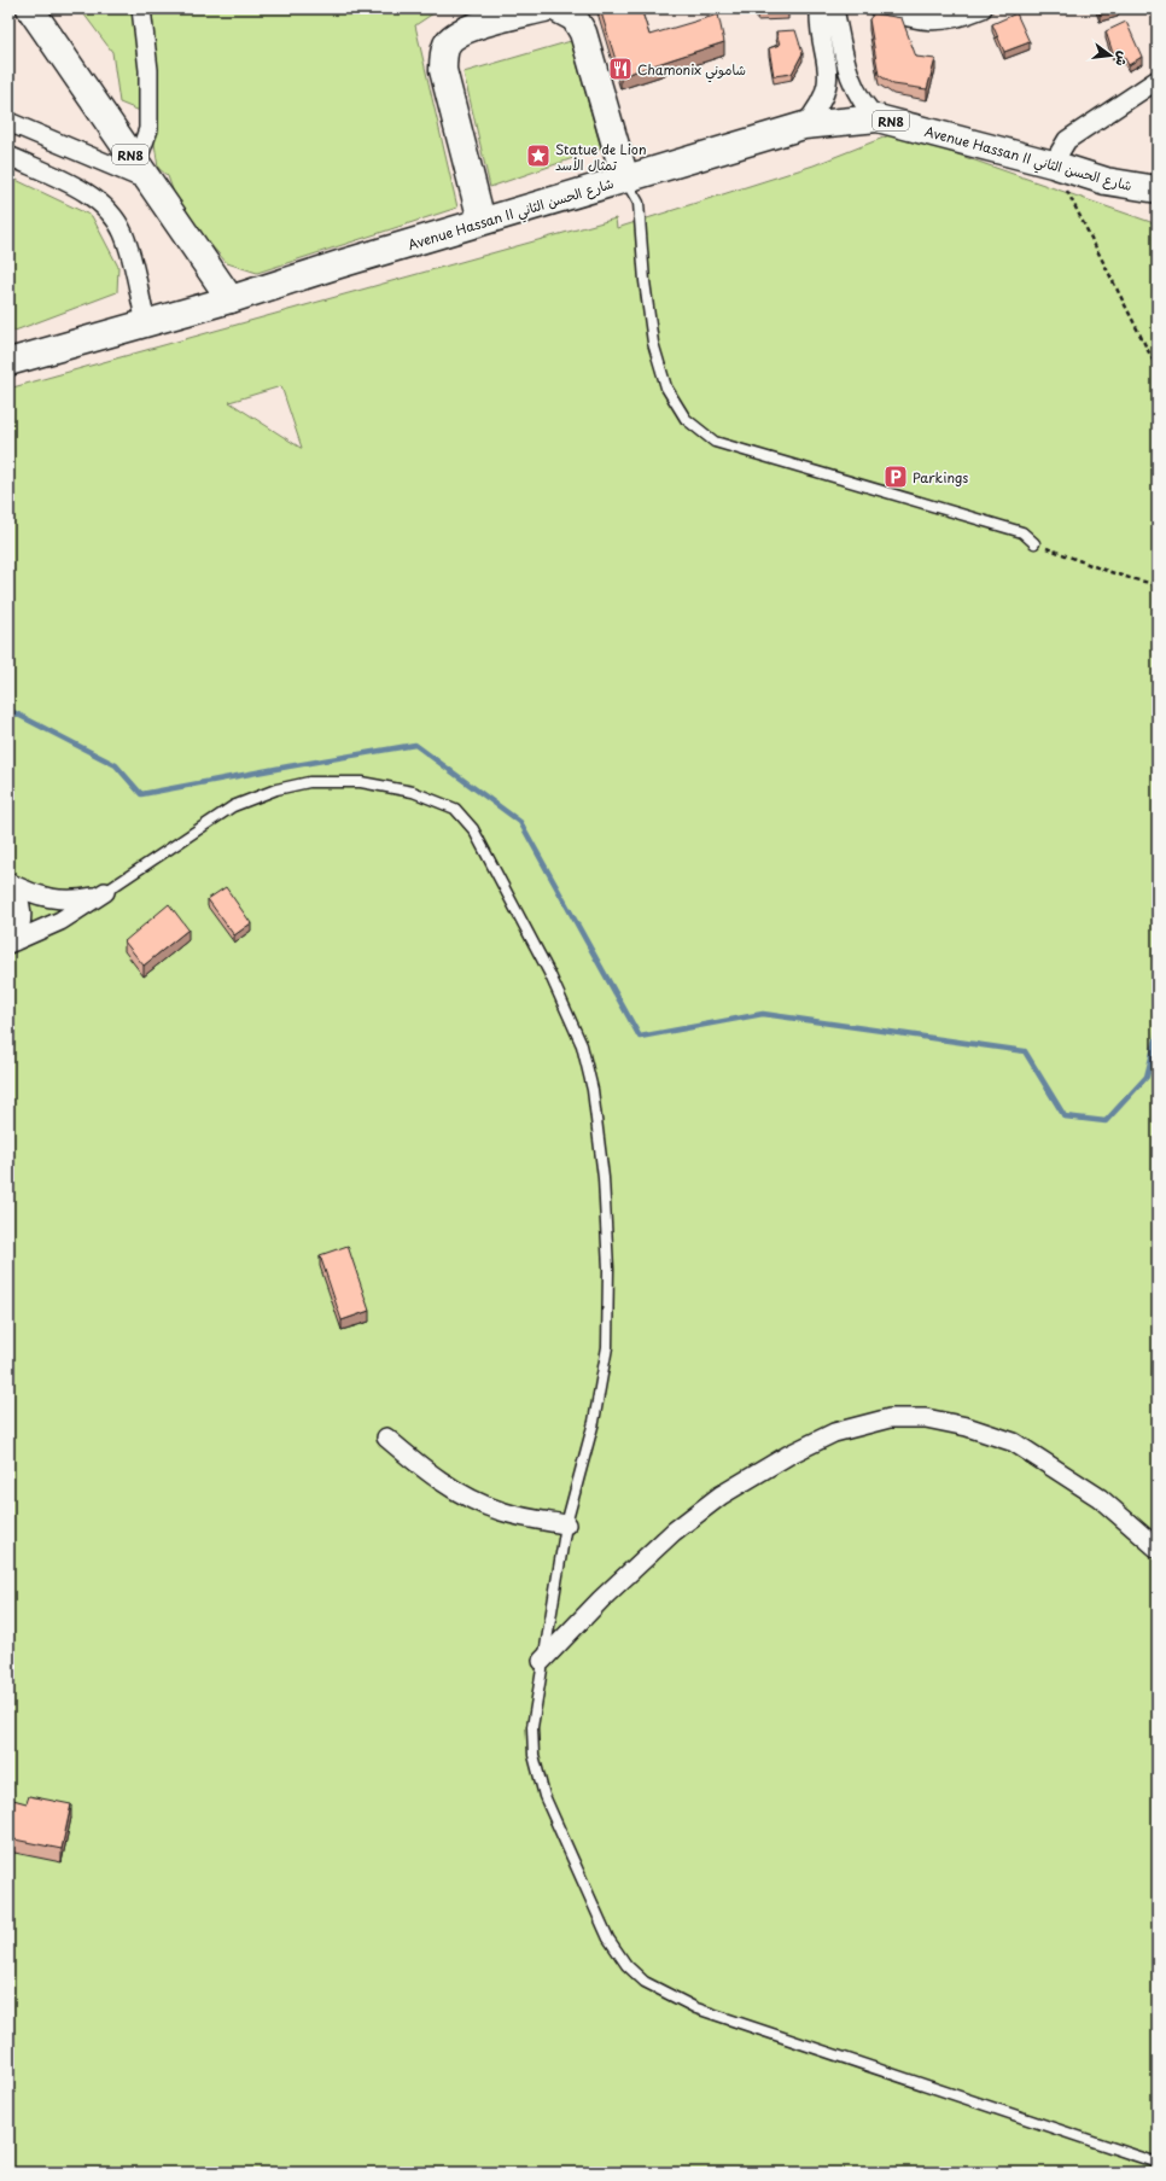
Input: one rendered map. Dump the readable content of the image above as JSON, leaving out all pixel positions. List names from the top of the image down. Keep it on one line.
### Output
{"streets":{"main road":["RN8","Avenue Hassan II شارع الحسن الثاني"]},"crossings":[["RN8","Avenue Hassan II شارع الحسن الثاني"]],"places":{"restaurant":["Chamonix شاموني"],"place":["Statue de Lion تمثال الأسد"],"parking":["Parkings"]},"north":"right"}
